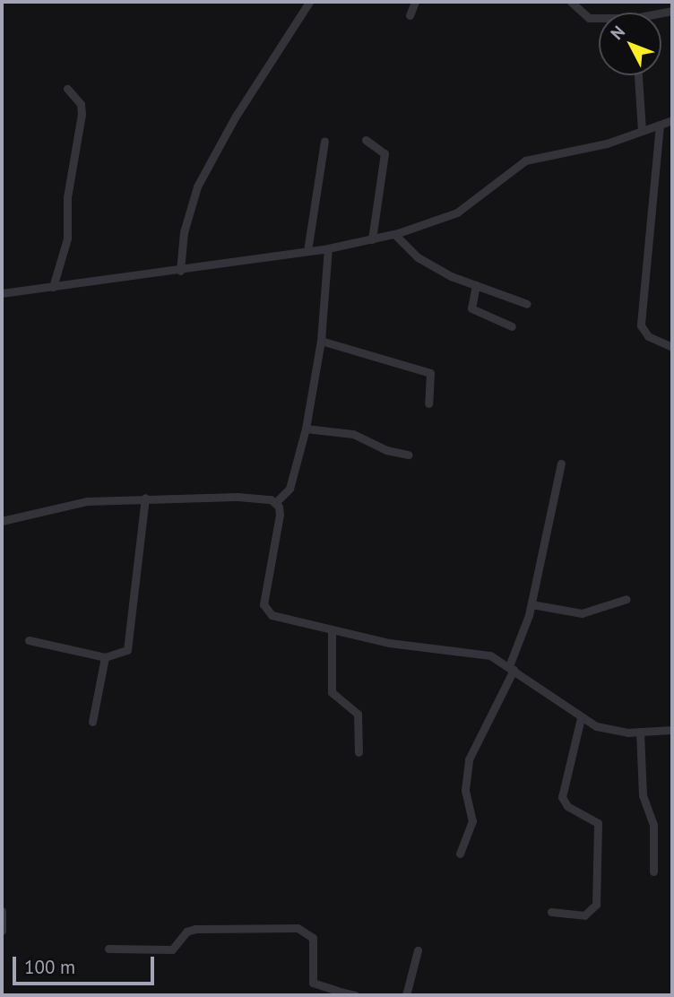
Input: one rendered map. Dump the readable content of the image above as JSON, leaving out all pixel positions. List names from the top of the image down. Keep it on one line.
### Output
{"scale_bar":"100 m","north":"top left"}
